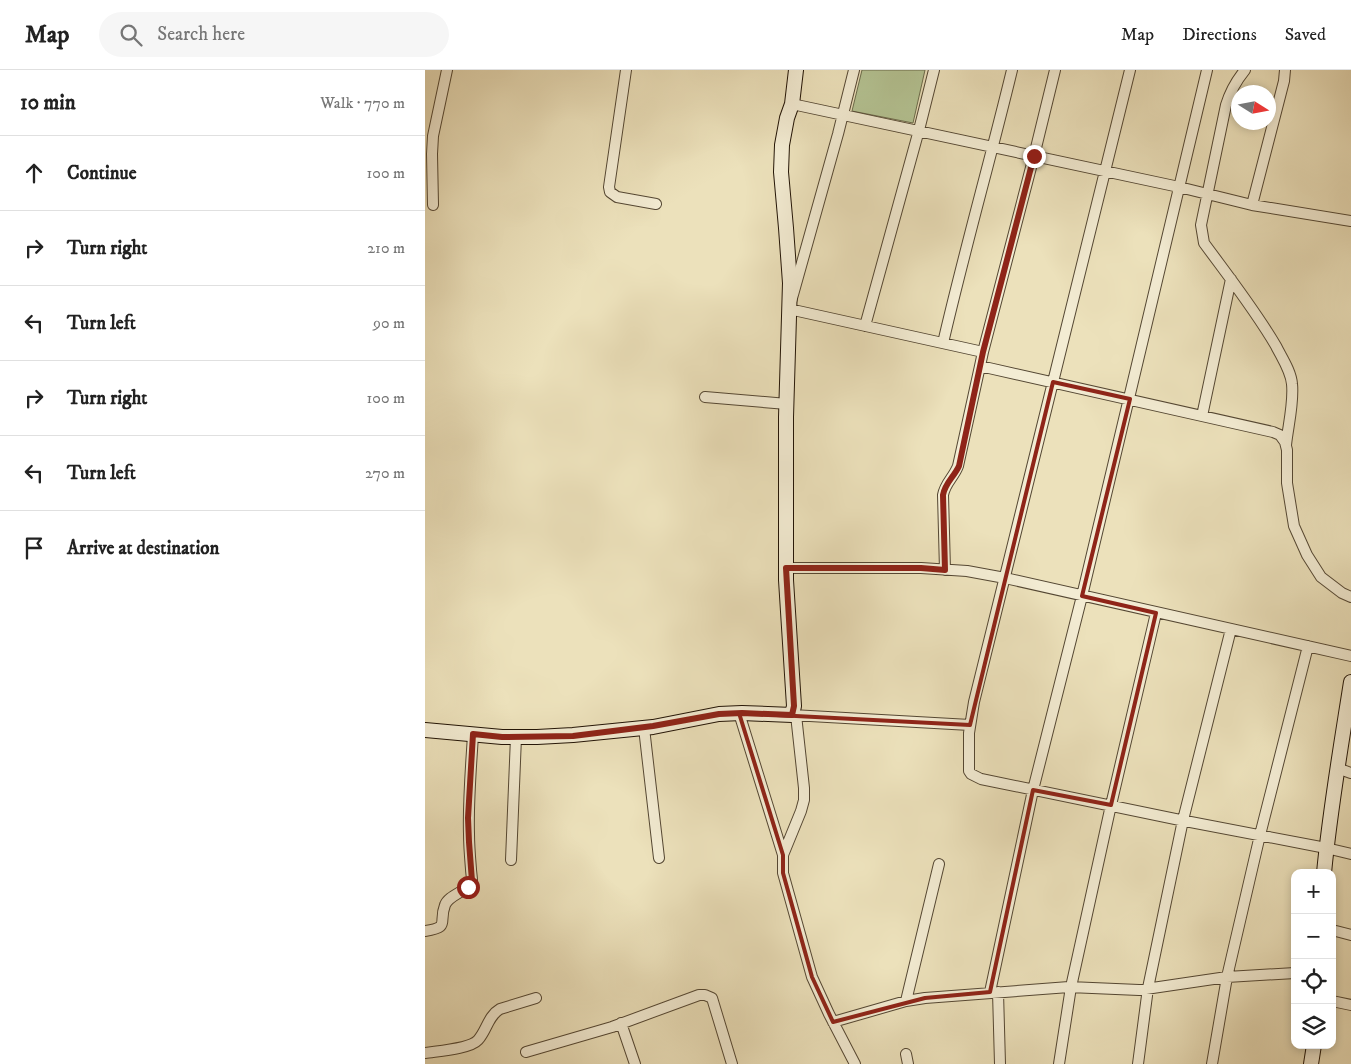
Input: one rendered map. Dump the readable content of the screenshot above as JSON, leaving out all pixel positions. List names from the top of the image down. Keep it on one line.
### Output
{"north":"right","page":{"header":"Map","search":"Search here","nav":["Map","Directions","Saved"],"heading":["10 min","Walk · 770 m"],"list":[["Continue","100 m"],["Turn right","210 m"],["Turn left","90 m"],["Turn right","100 m"],["Turn left","270 m"],"Arrive at destination"],"map_buttons":["+","−"]}}
